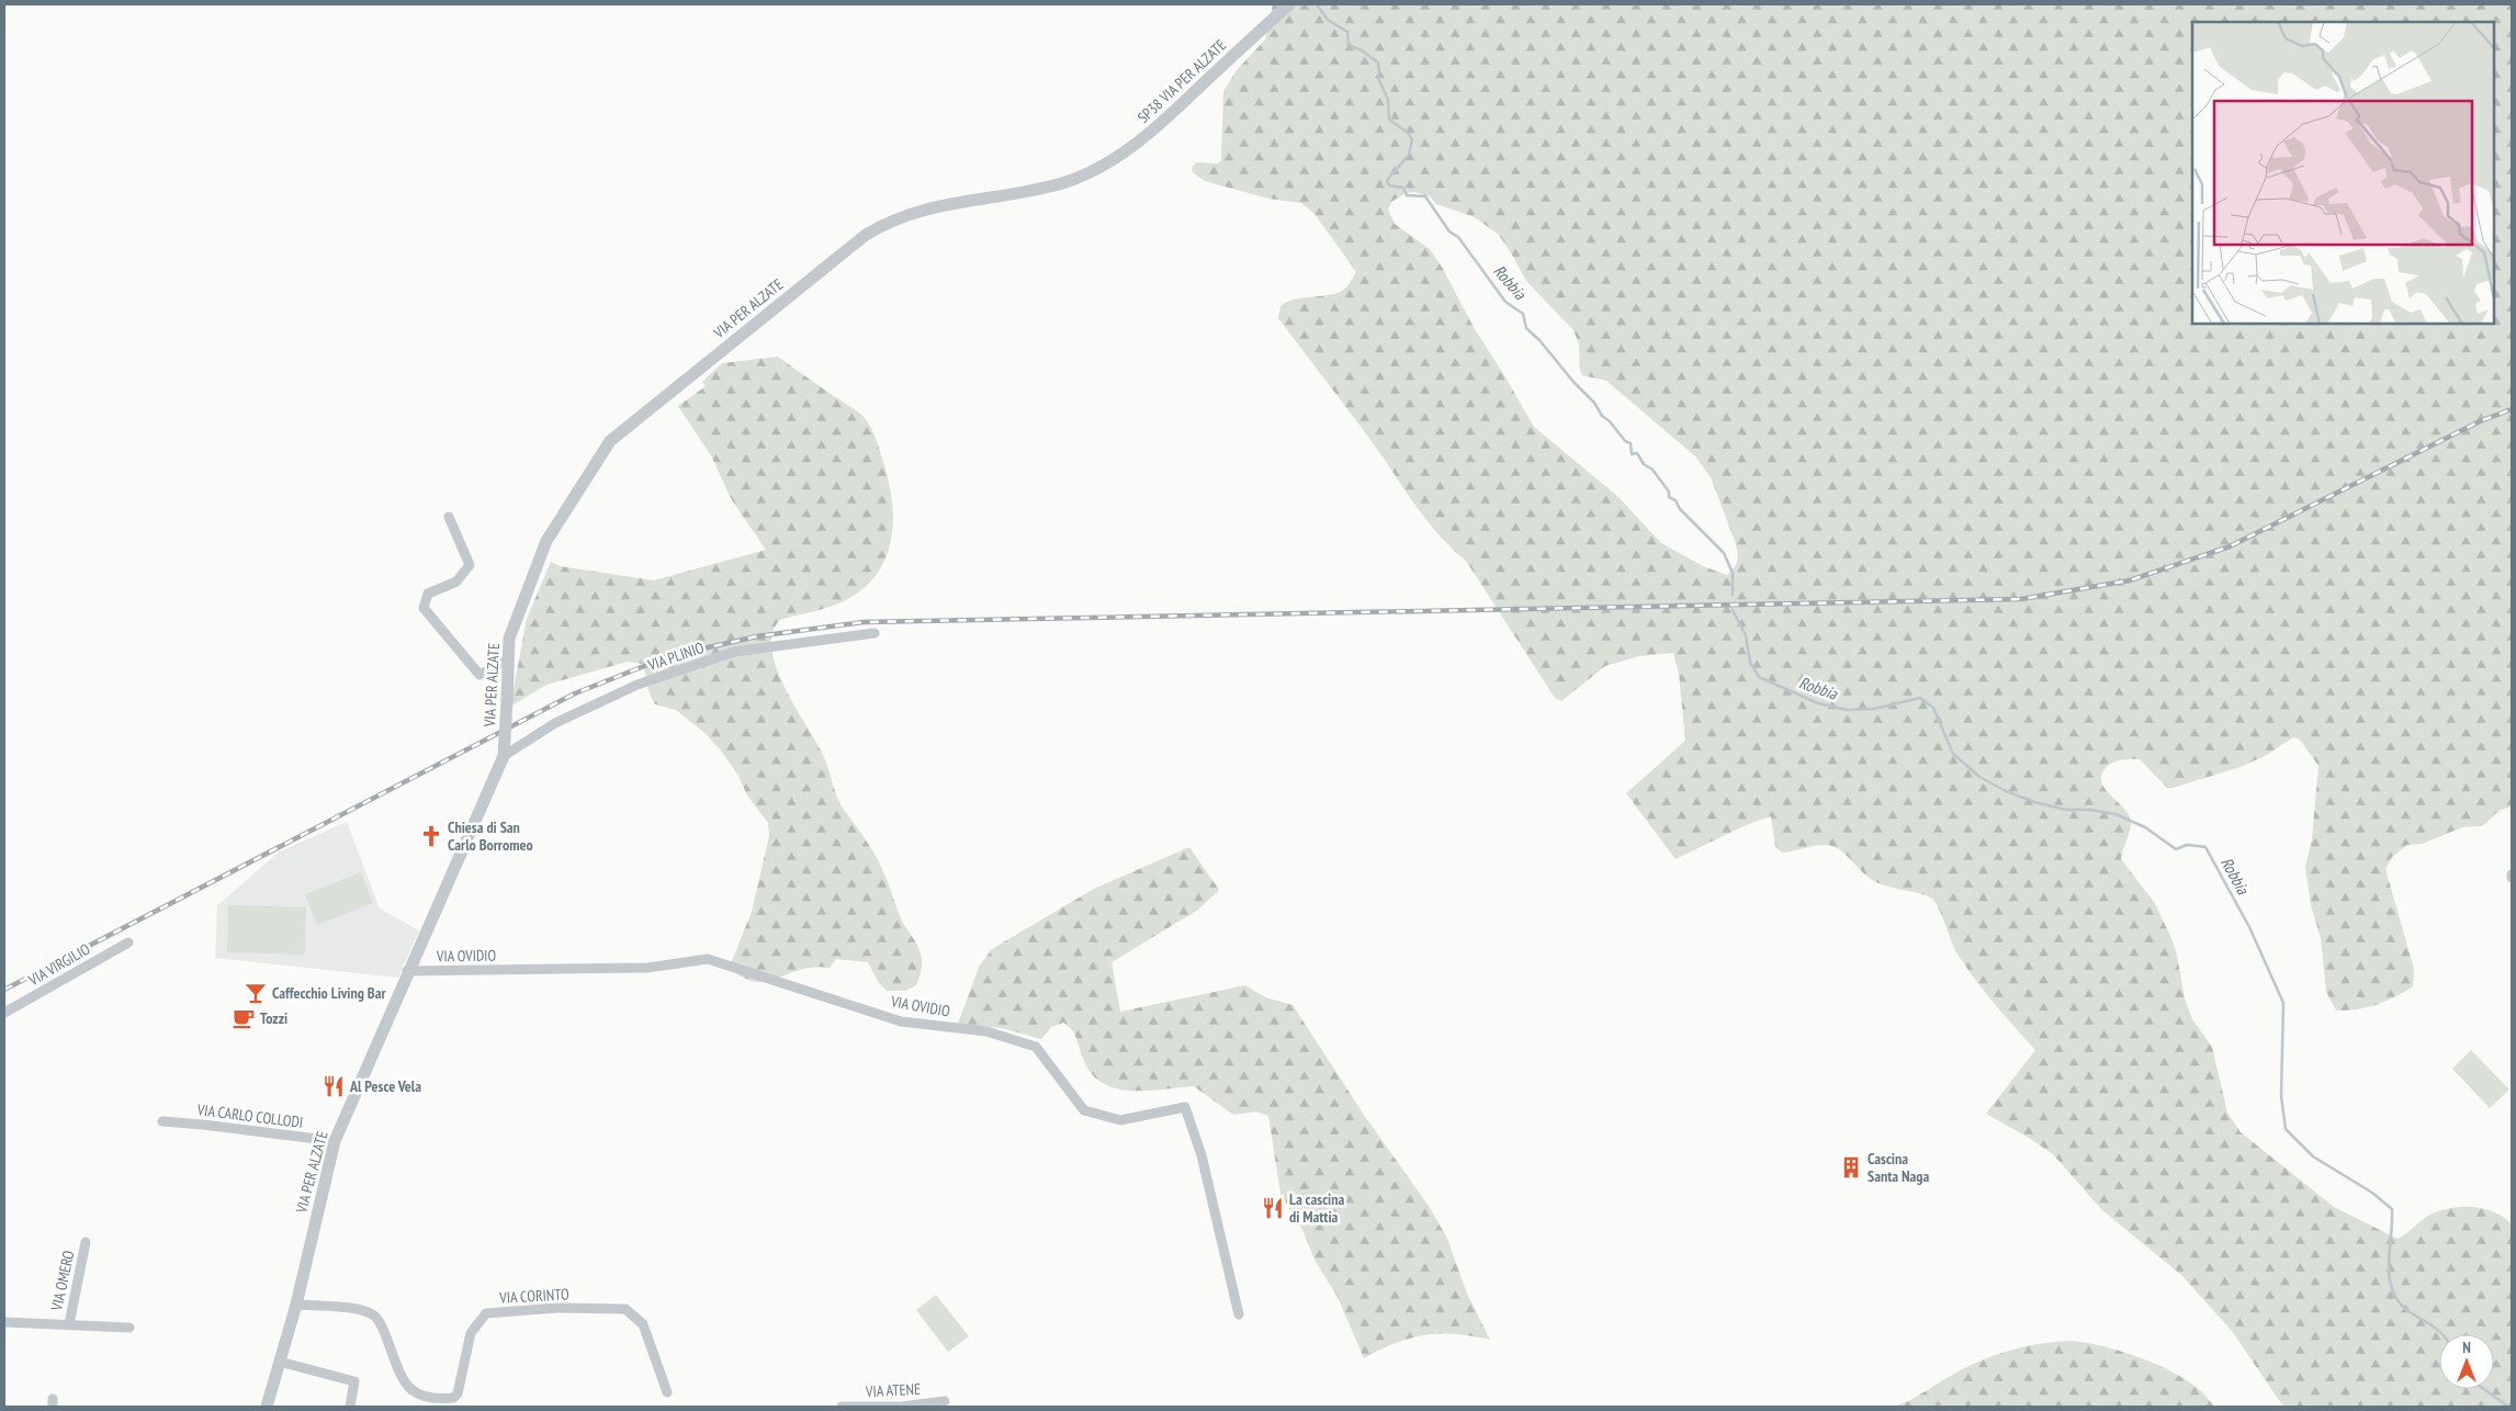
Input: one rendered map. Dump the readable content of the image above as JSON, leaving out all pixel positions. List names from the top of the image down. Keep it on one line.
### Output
{"streets":{"street":["SP38 VIA PER ALZATE","VIA PER ALZATE","VIA PLINIO","VIA OVIDIO","VIA VIRGILIO","VIA CARLO COLLODI","VIA OMERO","VIA CORINTO","VIA ATENE"]},"crossings":[["SP38 VIA PER ALZATE","VIA PER ALZATE"],["VIA PER ALZATE","VIA PLINIO"],["VIA PER ALZATE","VIA OVIDIO"],["VIA PER ALZATE","VIA CARLO COLLODI"],["VIA PER ALZATE","VIA CORINTO"]],"water":["Robbia"],"places":{"church":["Chiesa di San Carlo Borromeo"],"bar":["Caffecchio Living Bar"],"cafe":["Tozzi"],"restaurant":["Al Pesce Vela","La cascina di Mattia"],"building":["Cascina Santa Naga"]},"north":"top"}
